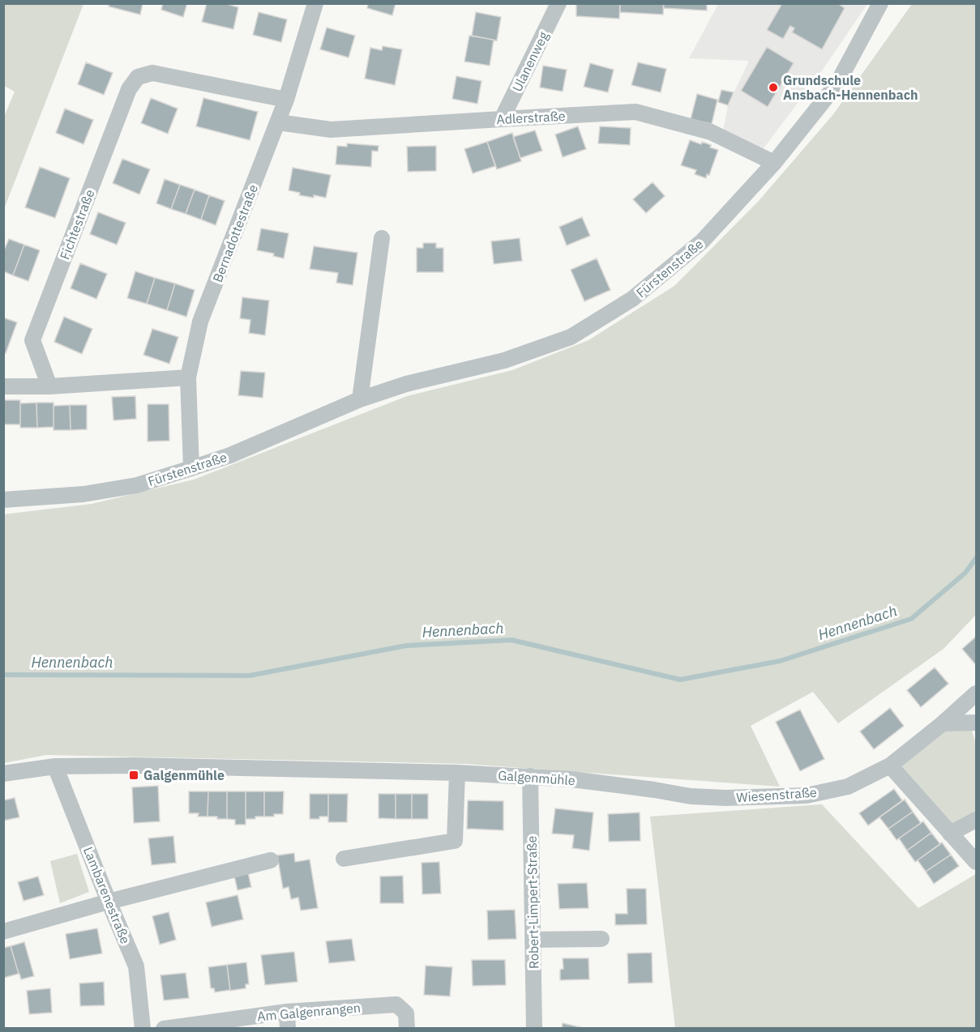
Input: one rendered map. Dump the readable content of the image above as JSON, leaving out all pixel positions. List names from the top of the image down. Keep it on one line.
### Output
{"streets":{"street":["Ulanenweg","Adlerstraße","Fichtestraße","Bernadottestraße","Fürstenstraße","Galgenmühle","Wiesenstraße","Lambarenestraße","Robert-Limpert-Straße","Am Galgenrangen"]},"crossings":[["Ulanenweg","Adlerstraße"],["Adlerstraße","Bernadottestraße"],["Adlerstraße","Fürstenstraße"],["Fichtestraße","Bernadottestraße"],["Bernadottestraße","Fürstenstraße"],["Galgenmühle","Wiesenstraße"],["Galgenmühle","Lambarenestraße"],["Galgenmühle","Robert-Limpert-Straße"]],"water":["Hennenbach"],"places":{"other":["Grundschule Ansbach-Hennenbach"],"transit":["Galgenmühle"]}}
